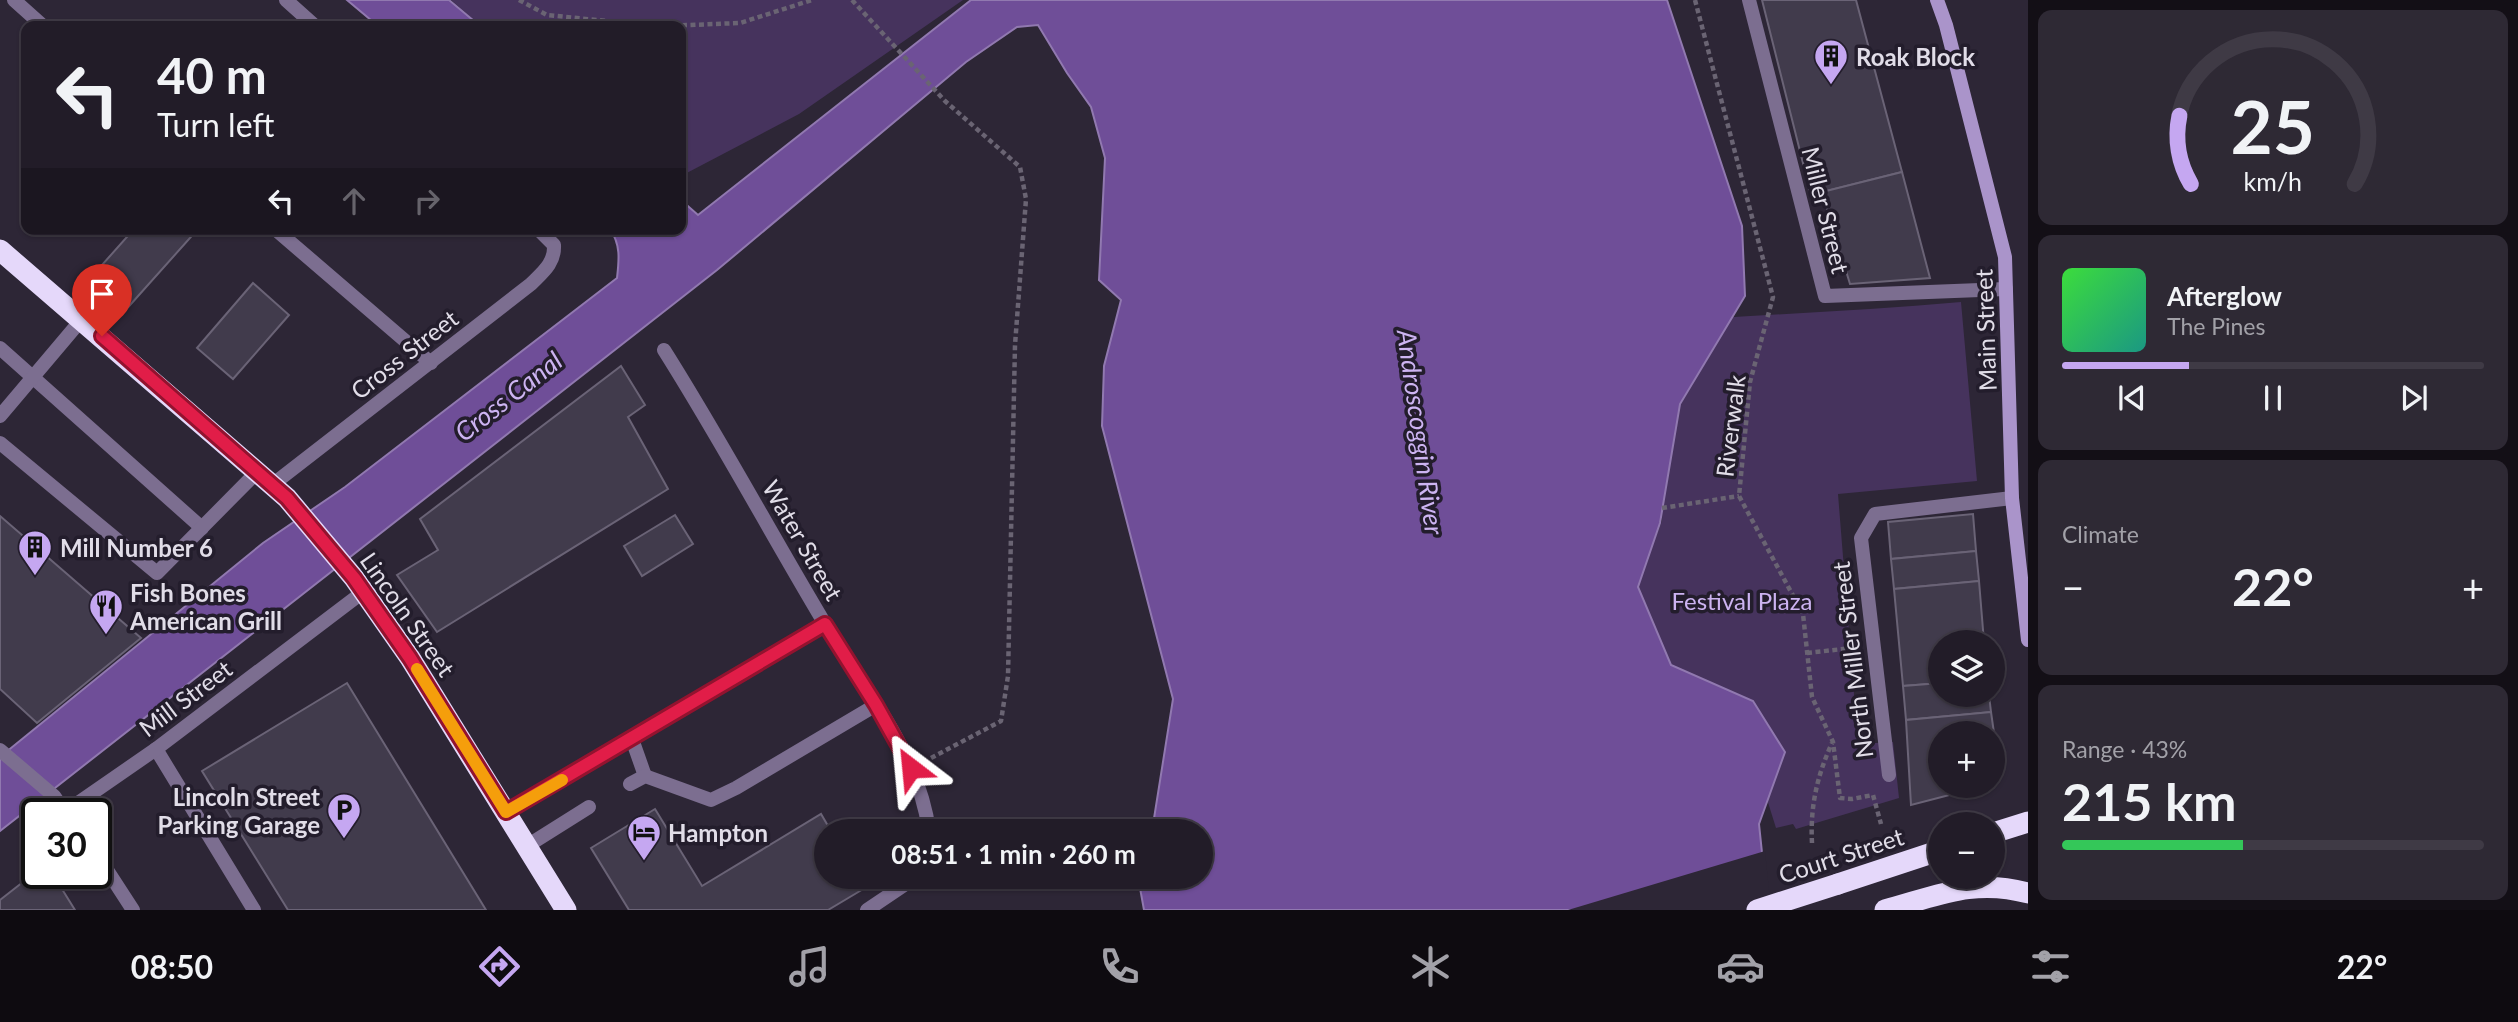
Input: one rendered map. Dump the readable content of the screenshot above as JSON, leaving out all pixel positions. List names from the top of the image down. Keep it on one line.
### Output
{"streets":{"highway":["Lincoln Street","Court Street"],"main road":["Main Street"],"street":["Miller Street","Cross Street","Water Street","North Miller Street","Mill Street"],"path":["Riverwalk"]},"crossings":[["Miller Street","Main Street"],["Main Street","North Miller Street"],["Cross Street","Lincoln Street"],["Lincoln Street","Mill Street"]],"water":["Cross Canal","Androscoggin River"],"parks":["Festival Plaza"],"places":{"building":["Roak Block","Mill Number 6"],"restaurant":["Fish Bones American Grill"],"parking":["Lincoln Street Parking Garage"],"hotel":["Hampton"]},"page":{"turn":["40 m","Turn left"],"song":["Afterglow","The Pines"],"tile":["Climate",["Range · 43%","215 km"]],"heat":["−","22°","+"],"map_buttons":["+","−"],"limit":"30","trip":"08:51 · 1 min · 260 m","tabs":["08:50","22°"],"gauge":["25","km/h"]}}
